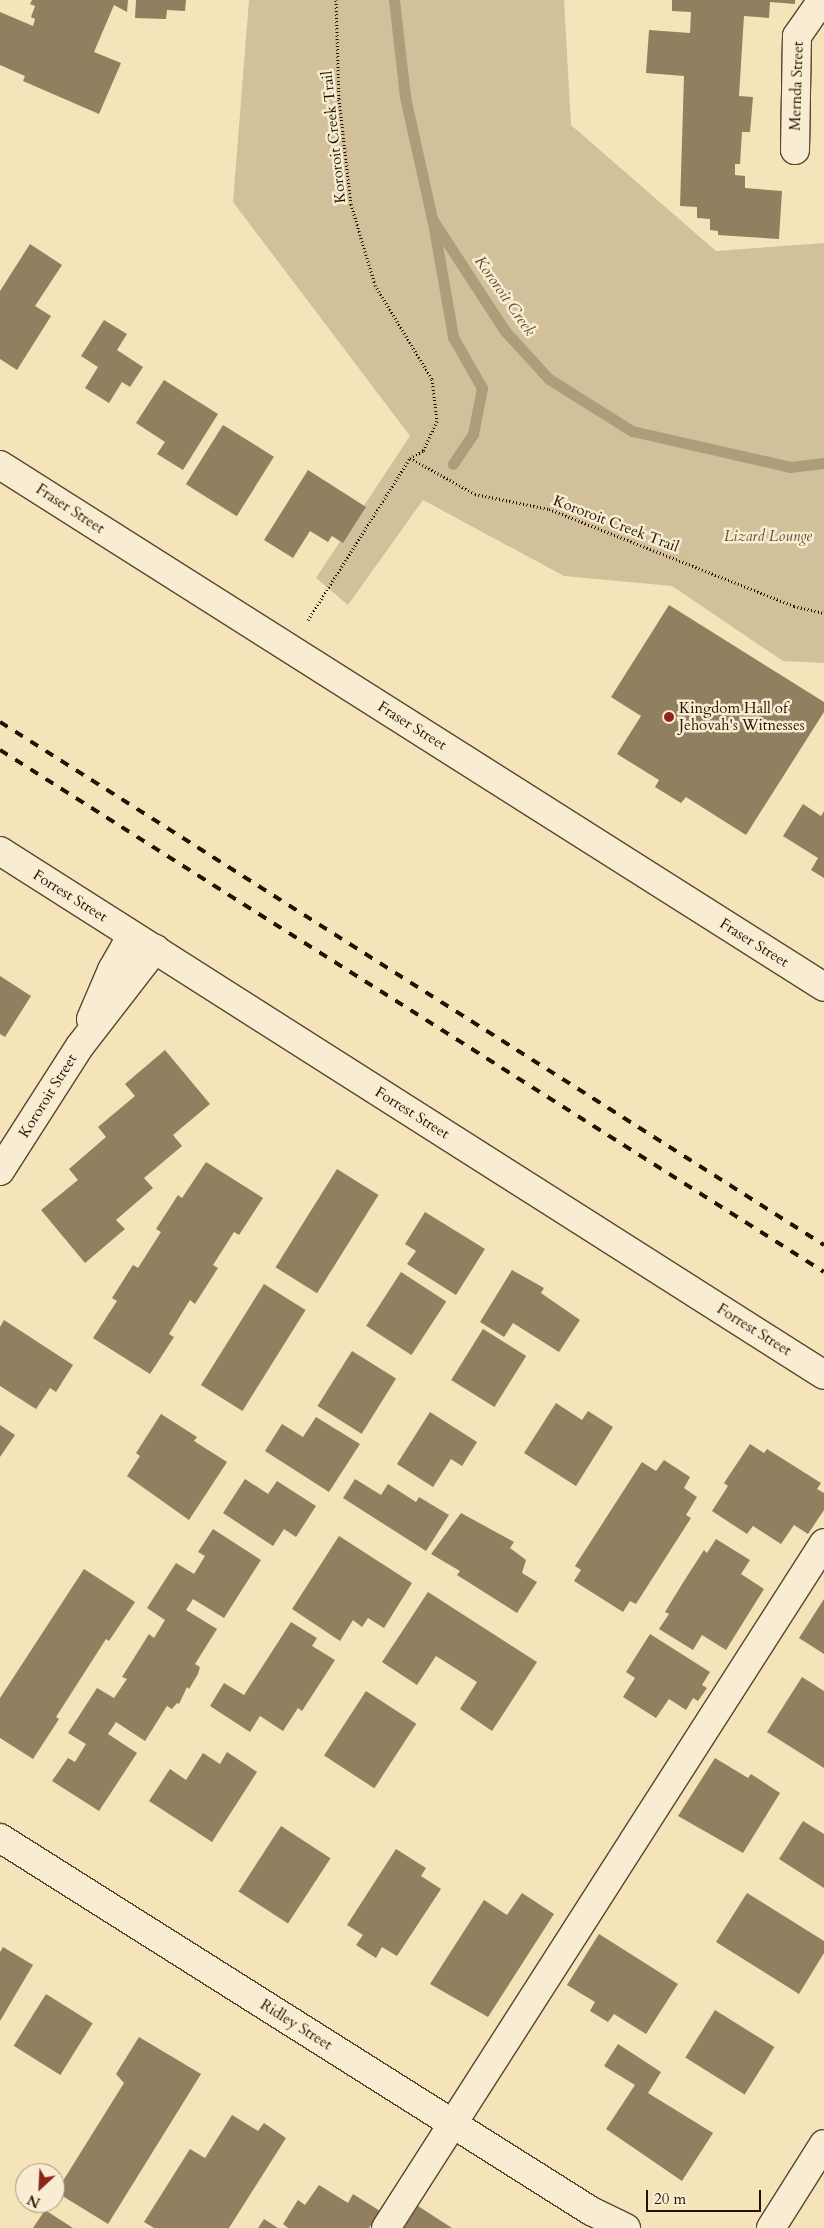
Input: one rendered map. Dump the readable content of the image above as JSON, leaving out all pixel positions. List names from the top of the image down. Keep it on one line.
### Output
{"streets":{"street":["Mernda Street","Fraser Street","Forrest Street","Kororoit Street","Ridley Street"],"path":["Kororoit Creek Trail"]},"crossings":[["Forrest Street","Kororoit Street"]],"water":["Kororoit Creek"],"parks":["Lizard Lounge"],"places":["Kingdom Hall of Jehovah's Witnesses"],"scale_bar":"20 m","north":"bottom left"}
